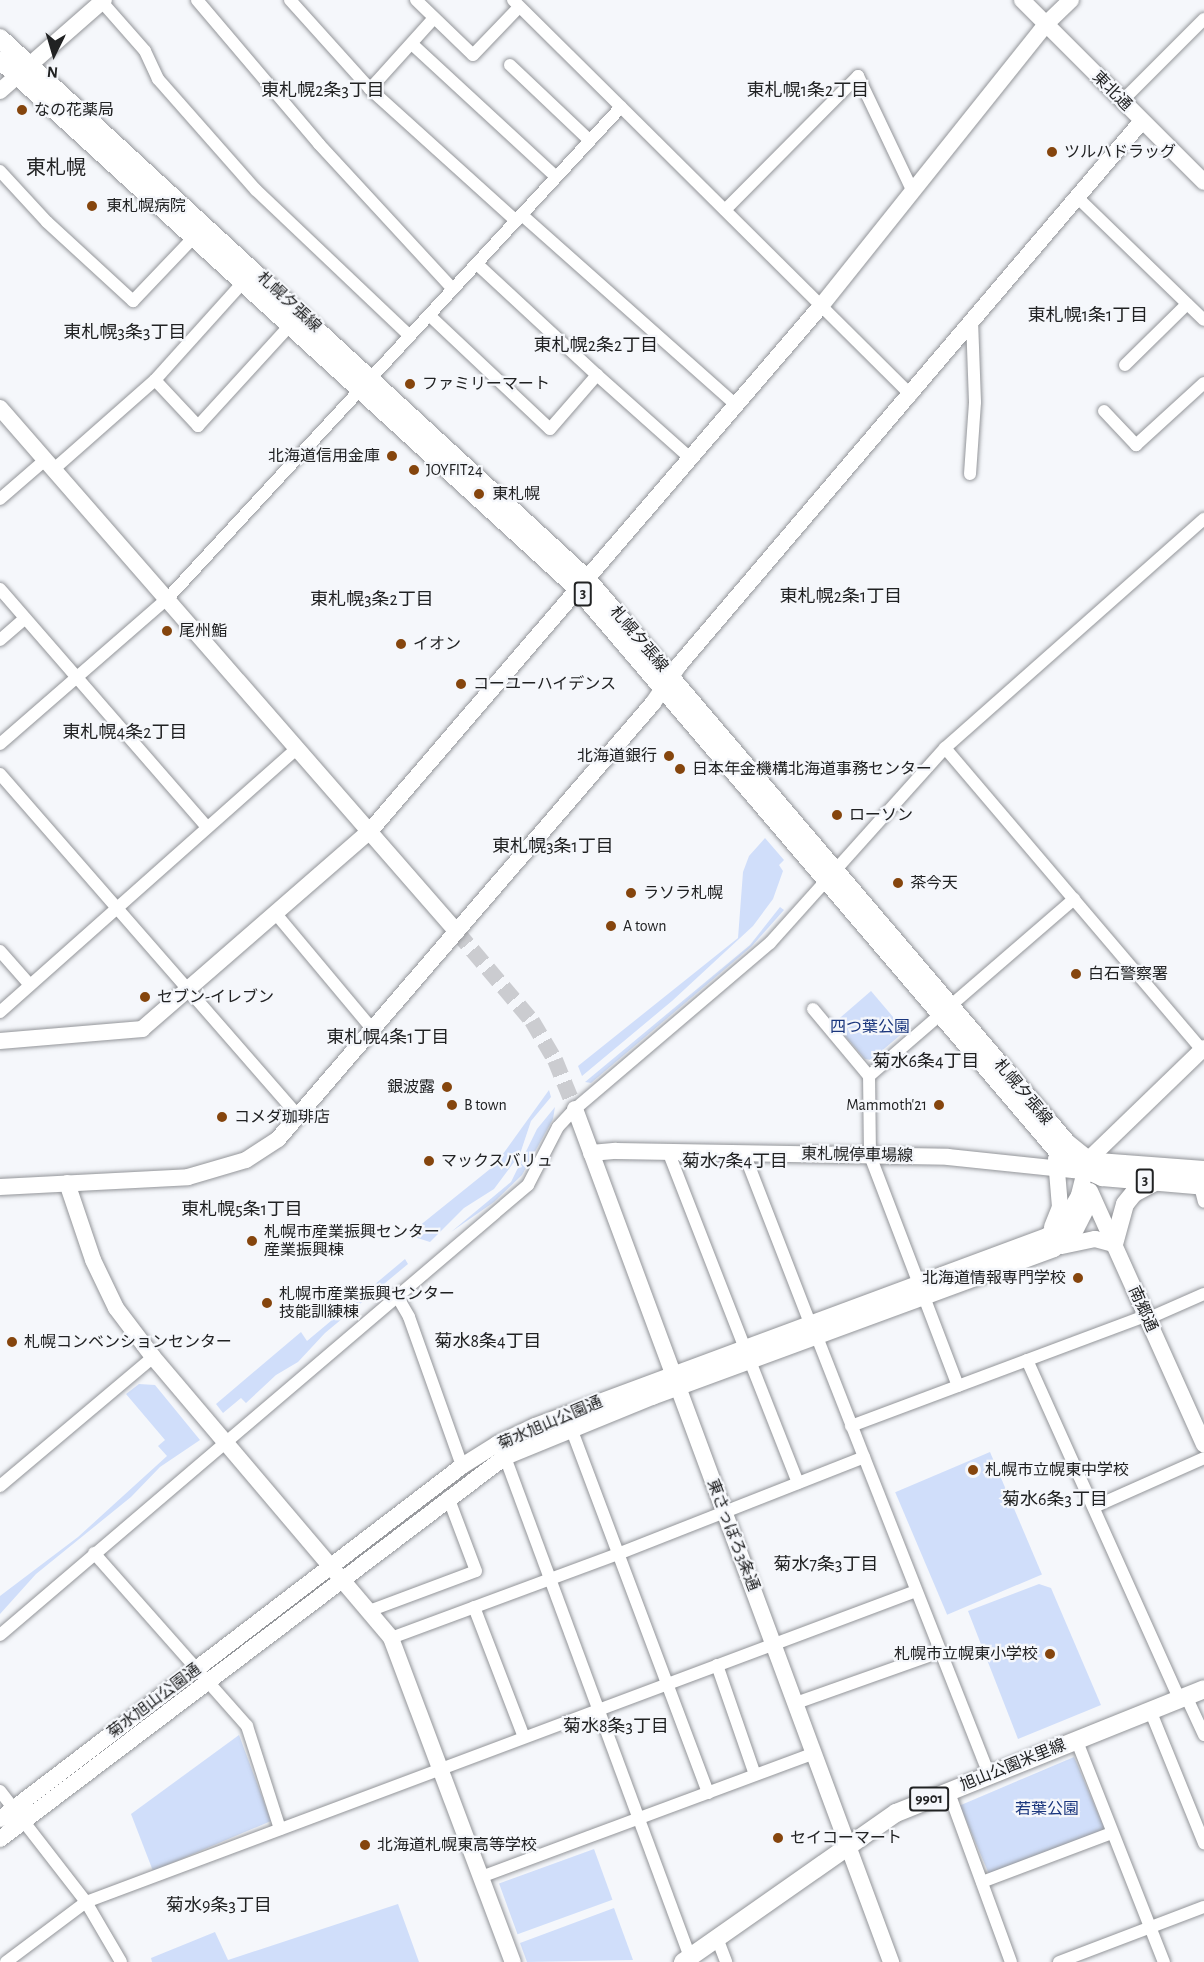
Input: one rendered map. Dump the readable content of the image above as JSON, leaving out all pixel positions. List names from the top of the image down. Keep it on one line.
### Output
{"streets":{"main road":["札幌夕張線","3","旭山公園米里線","9901"],"street":["東北通","東札幌停車場線","南郷通","菊水旭山公園通","東さっぽろ3条通"]},"crossings":[["札幌夕張線","東札幌停車場線"],["札幌夕張線","南郷通"],["札幌夕張線","菊水旭山公園通"],["東札幌停車場線","東さっぽろ3条通"],["南郷通","菊水旭山公園通"],["菊水旭山公園通","東さっぽろ3条通"],["東さっぽろ3条通","旭山公園米里線"]],"districts":["東札幌2条3丁目","東札幌1条2丁目","東札幌","東札幌1条1丁目","東札幌3条3丁目","東札幌2条2丁目","東札幌2条1丁目","東札幌3条2丁目","東札幌4条2丁目","東札幌3条1丁目","東札幌4条1丁目","菊水6条4丁目","菊水7条4丁目","東札幌5条1丁目","菊水8条4丁目","菊水6条3丁目","菊水7条3丁目","菊水8条3丁目","菊水9条3丁目"],"parks":["四つ葉公園","若葉公園"],"places":["なの花薬局","ツルハドラッグ","東札幌病院","ファミリーマート","北海道信用金庫","JOYFIT24","東札幌","尾州鮨","イオン","コーユーハイデンス","北海道銀行","日本年金機構北海道事務センター","ローソン","茶今天","ラソラ札幌","A town","白石警察署","セブン-イレブン","銀波露","B town","Mammoth'21","コメダ珈琲店","マックスバリュ","札幌市産業振興センター 産業振興棟","北海道情報専門学校","札幌市産業振興センター 技能訓練棟","札幌コンベンションセンター","札幌市立幌東中学校","札幌市立幌東小学校","セイコーマート","北海道札幌東高等学校"],"north":"bottom"}
